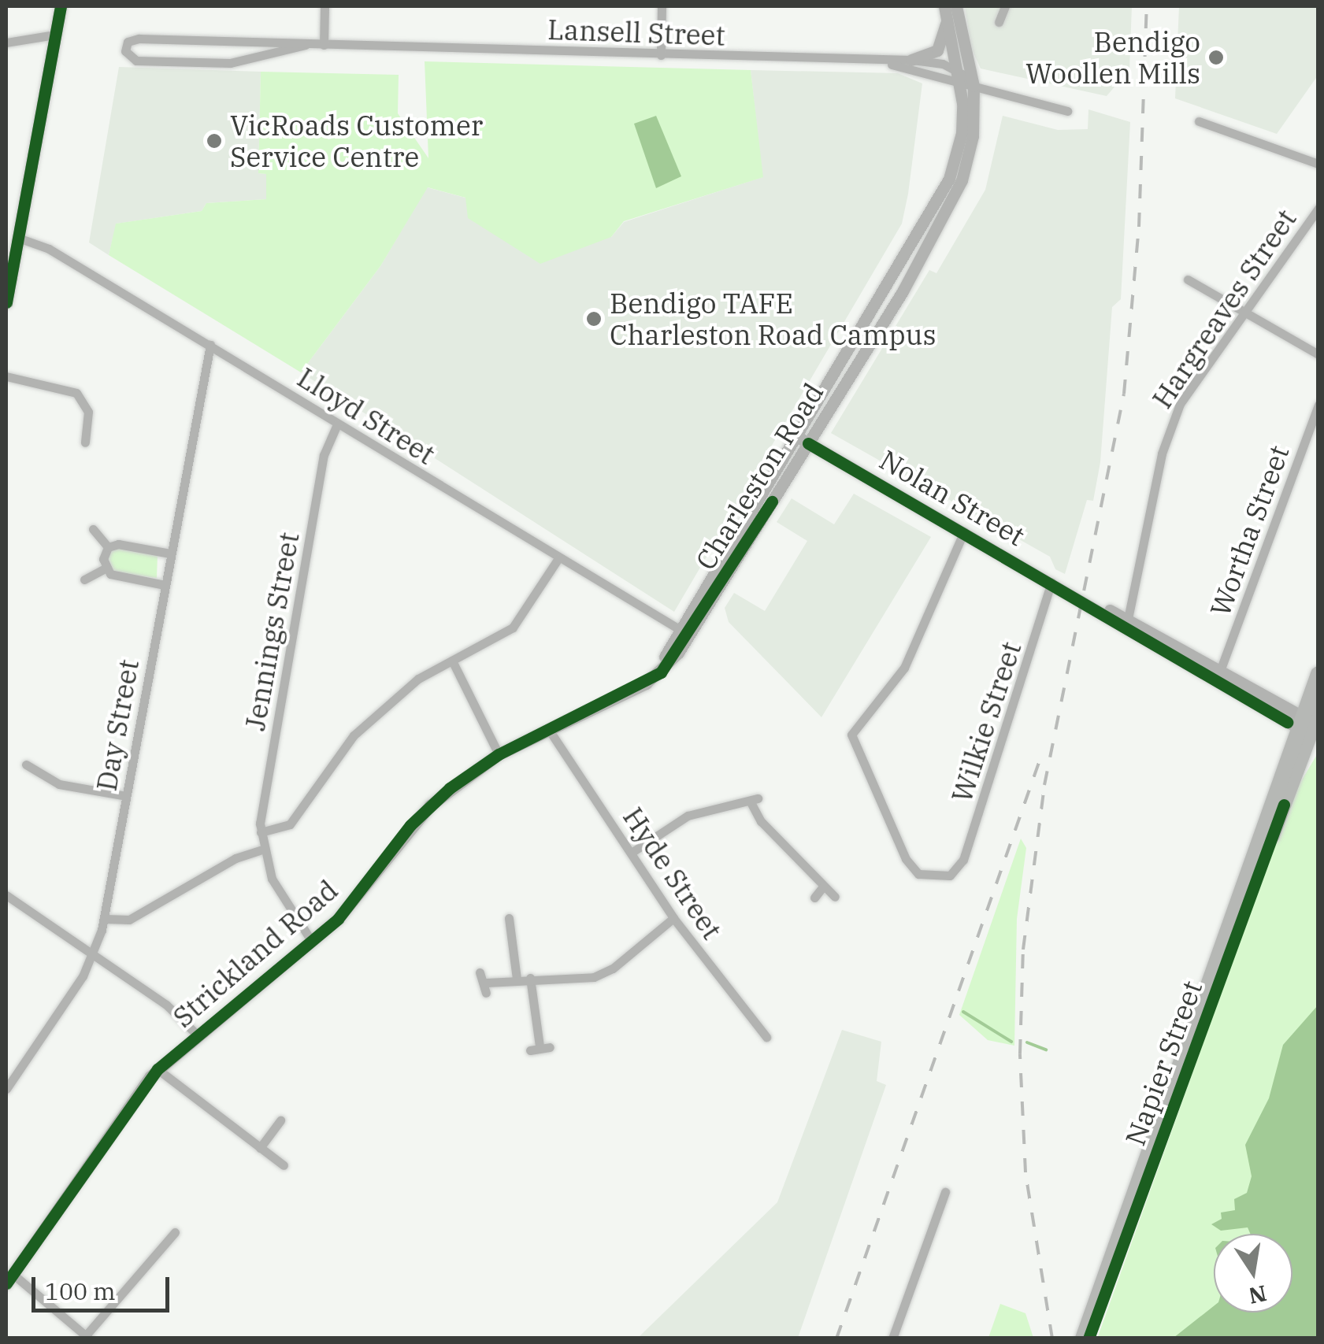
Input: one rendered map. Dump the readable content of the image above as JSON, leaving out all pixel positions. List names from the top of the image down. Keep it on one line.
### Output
{"streets":{"highway":["Napier Street"],"street":["Lansell Street","Hargreaves Street","Lloyd Street","Charleston Road","Nolan Street","Wortha Street","Jennings Street","Wilkie Street","Day Street","Hyde Street","Strickland Road"]},"crossings":[["Lansell Street","Charleston Road"],["Hargreaves Street","Nolan Street"],["Lloyd Street","Charleston Road"],["Lloyd Street","Jennings Street"],["Lloyd Street","Day Street"],["Lloyd Street","Strickland Road"],["Charleston Road","Nolan Street"],["Charleston Road","Strickland Road"],["Nolan Street","Wortha Street"],["Nolan Street","Wilkie Street"],["Nolan Street","Napier Street"],["Jennings Street","Strickland Road"],["Hyde Street","Strickland Road"]],"places":["Bendigo Woollen Mills","VicRoads Customer Service Centre","Bendigo TAFE Charleston Road Campus"],"scale_bar":"100 m","north":"bottom"}
